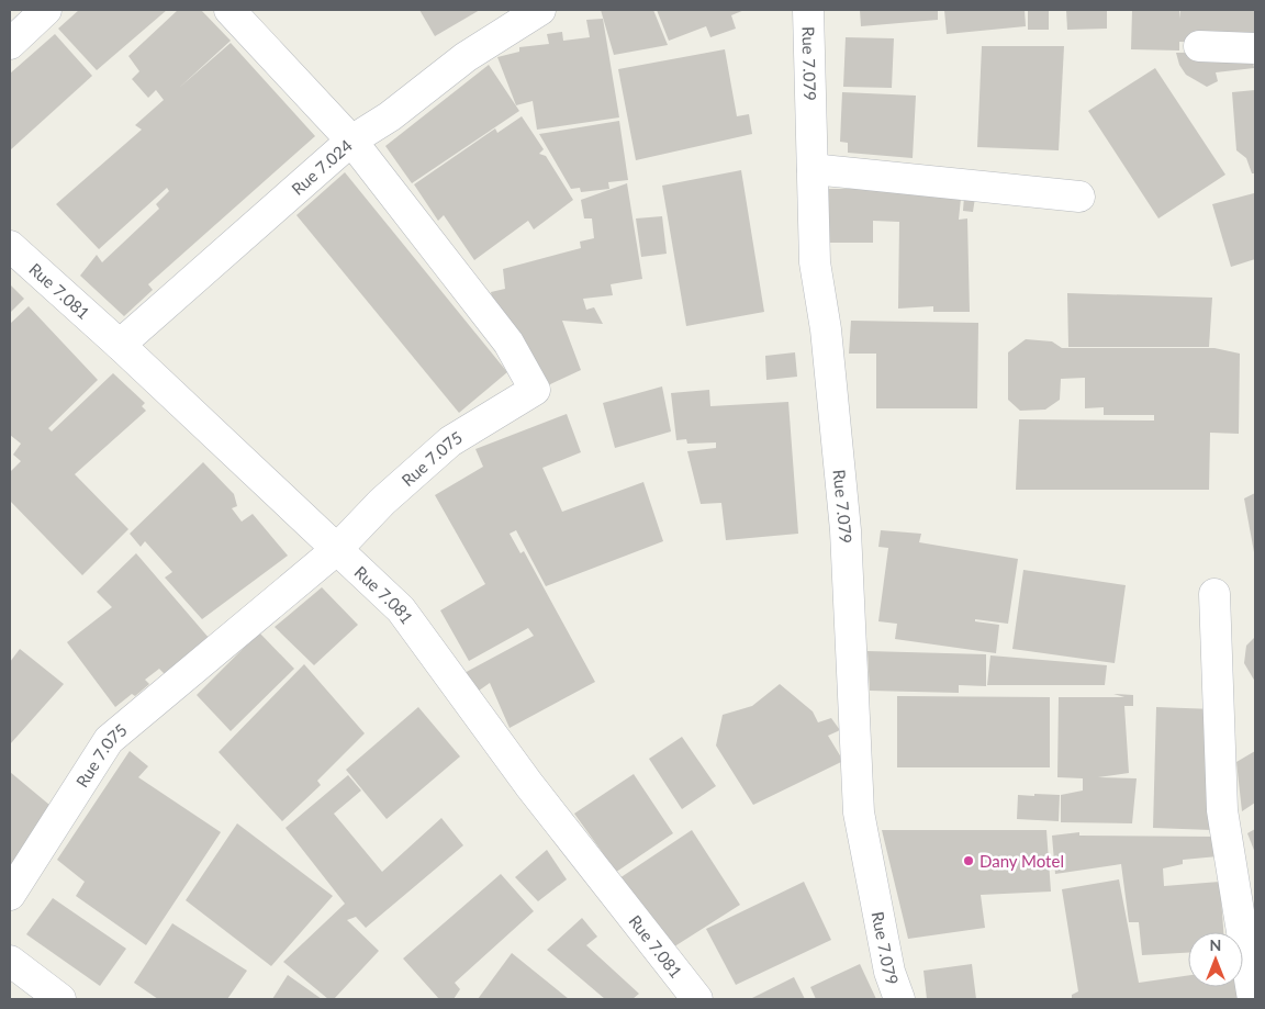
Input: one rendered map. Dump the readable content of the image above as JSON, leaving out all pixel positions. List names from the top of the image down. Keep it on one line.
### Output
{"streets":{"street":["Rue 7.079","Rue 7.024","Rue 7.081","Rue 7.075"]},"crossings":[["Rue 7.024","Rue 7.081"],["Rue 7.024","Rue 7.075"],["Rue 7.081","Rue 7.075"]],"places":["Dany Motel"],"north":"top"}
